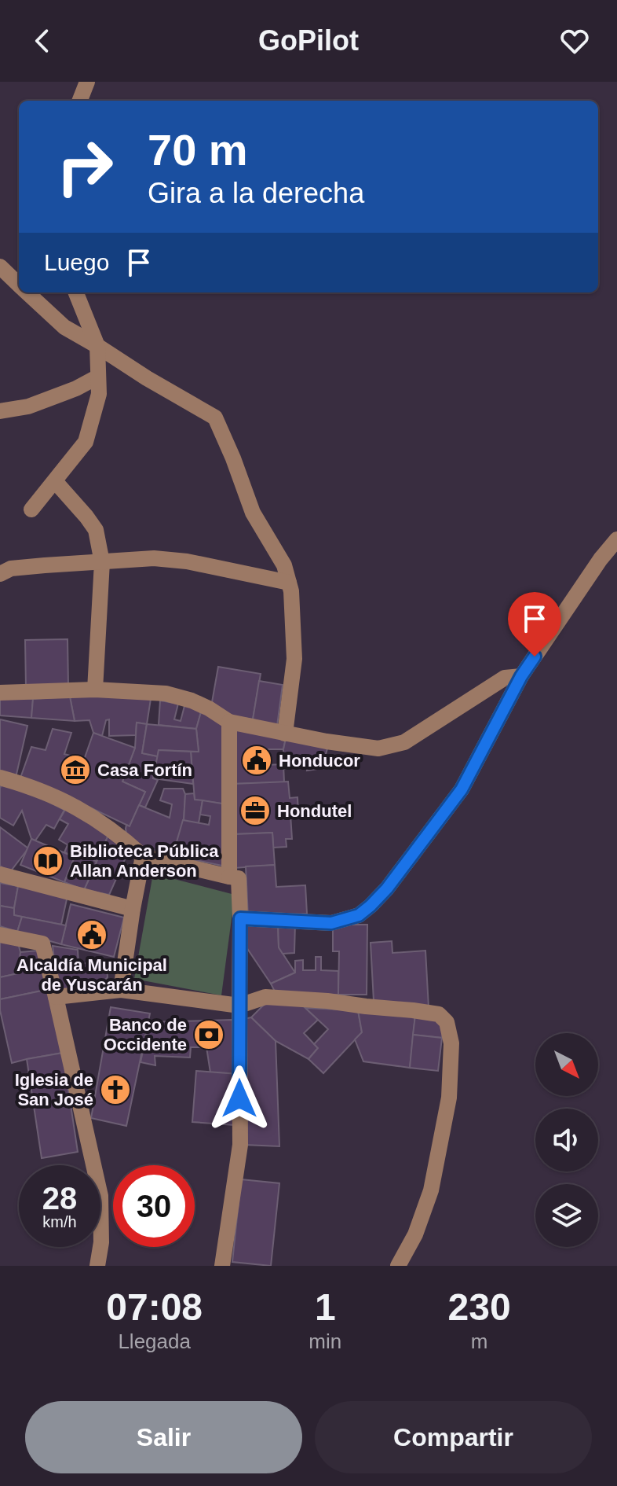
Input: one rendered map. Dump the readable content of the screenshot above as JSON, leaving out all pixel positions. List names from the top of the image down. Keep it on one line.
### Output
{"places":{"public building":["Honducor","Alcaldía Municipal de Yuscarán"],"museum":["Casa Fortín"],"office":["Hondutel"],"library":["Biblioteca Pública Allan Anderson"],"bank":["Banco de Occidente"],"church":["Iglesia de San José"]},"north":"bottom right","page":{"header":"GoPilot","turn":["70 m","Gira a la derecha"],"then":"Luego","speed":"28 km/h","limit":"30","eta":["07:08","Llegada","1","min","230","m"],"buttons":["Salir","Compartir"]}}
